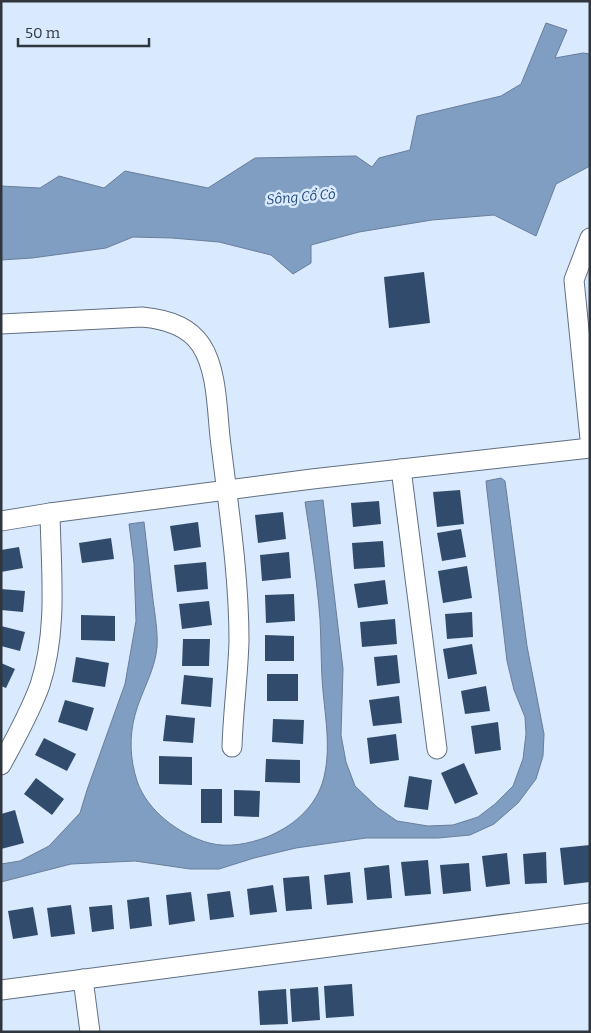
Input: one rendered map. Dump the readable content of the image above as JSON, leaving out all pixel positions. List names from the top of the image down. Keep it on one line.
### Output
{"water":["Sông Cổ Cò"],"scale_bar":"50 m"}
